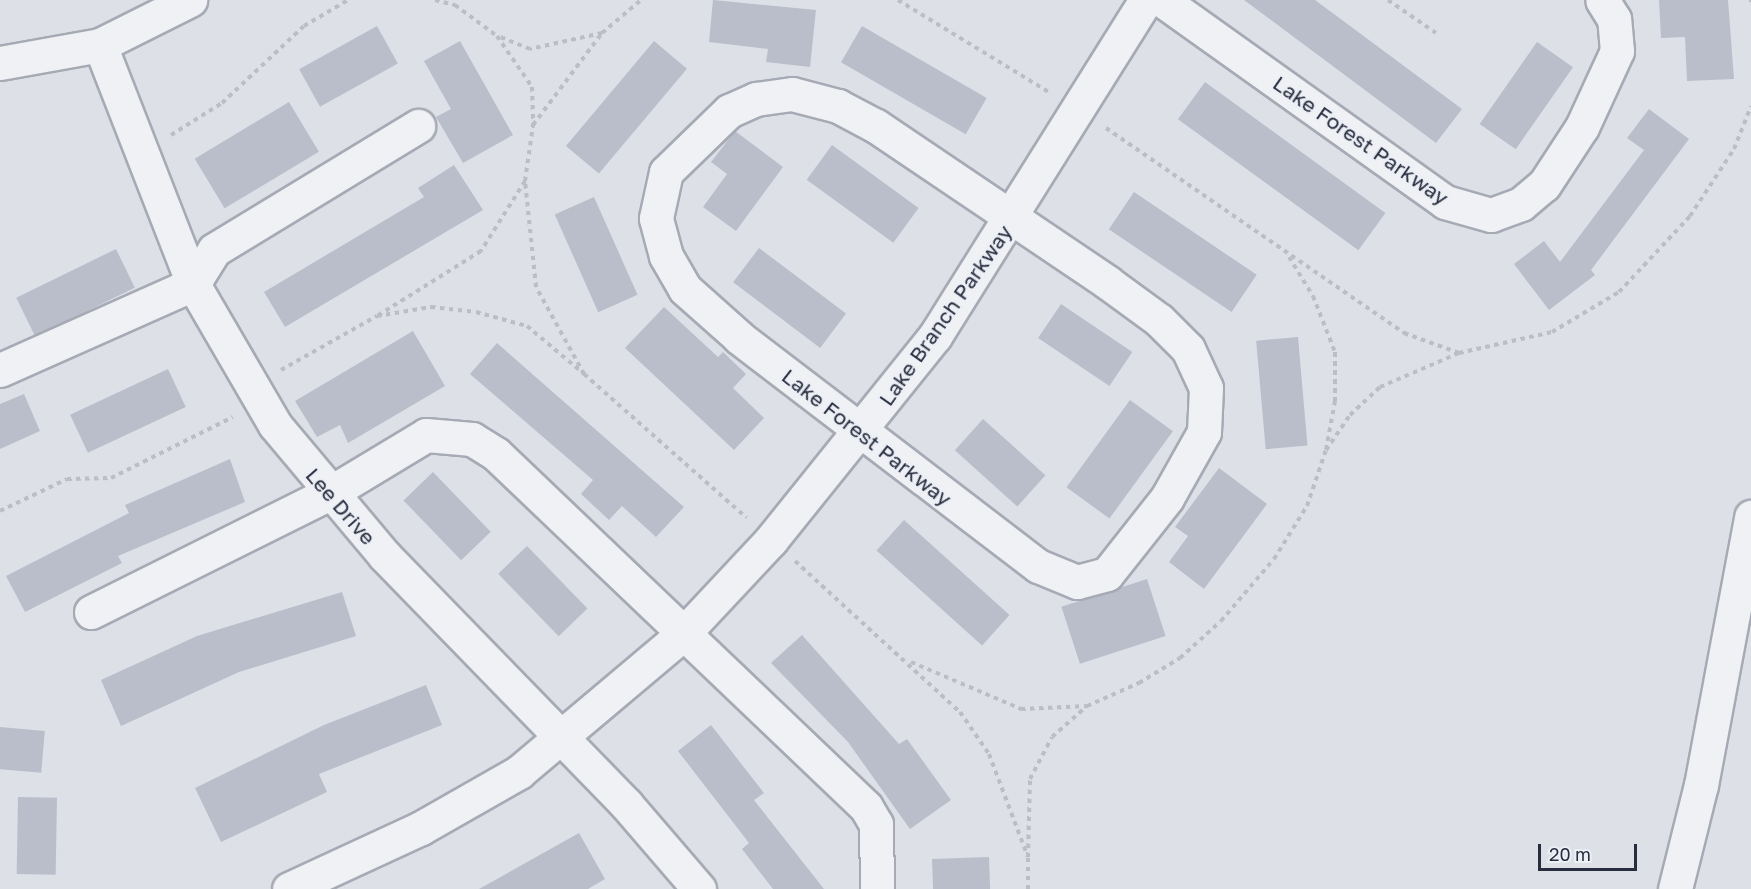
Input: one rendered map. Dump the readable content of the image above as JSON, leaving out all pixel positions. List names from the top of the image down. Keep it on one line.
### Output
{"streets":{"street":["Lake Forest Parkway","Lake Branch Parkway","Lee Drive"]},"crossings":[["Lake Forest Parkway","Lake Branch Parkway"]],"scale_bar":"20 m"}
